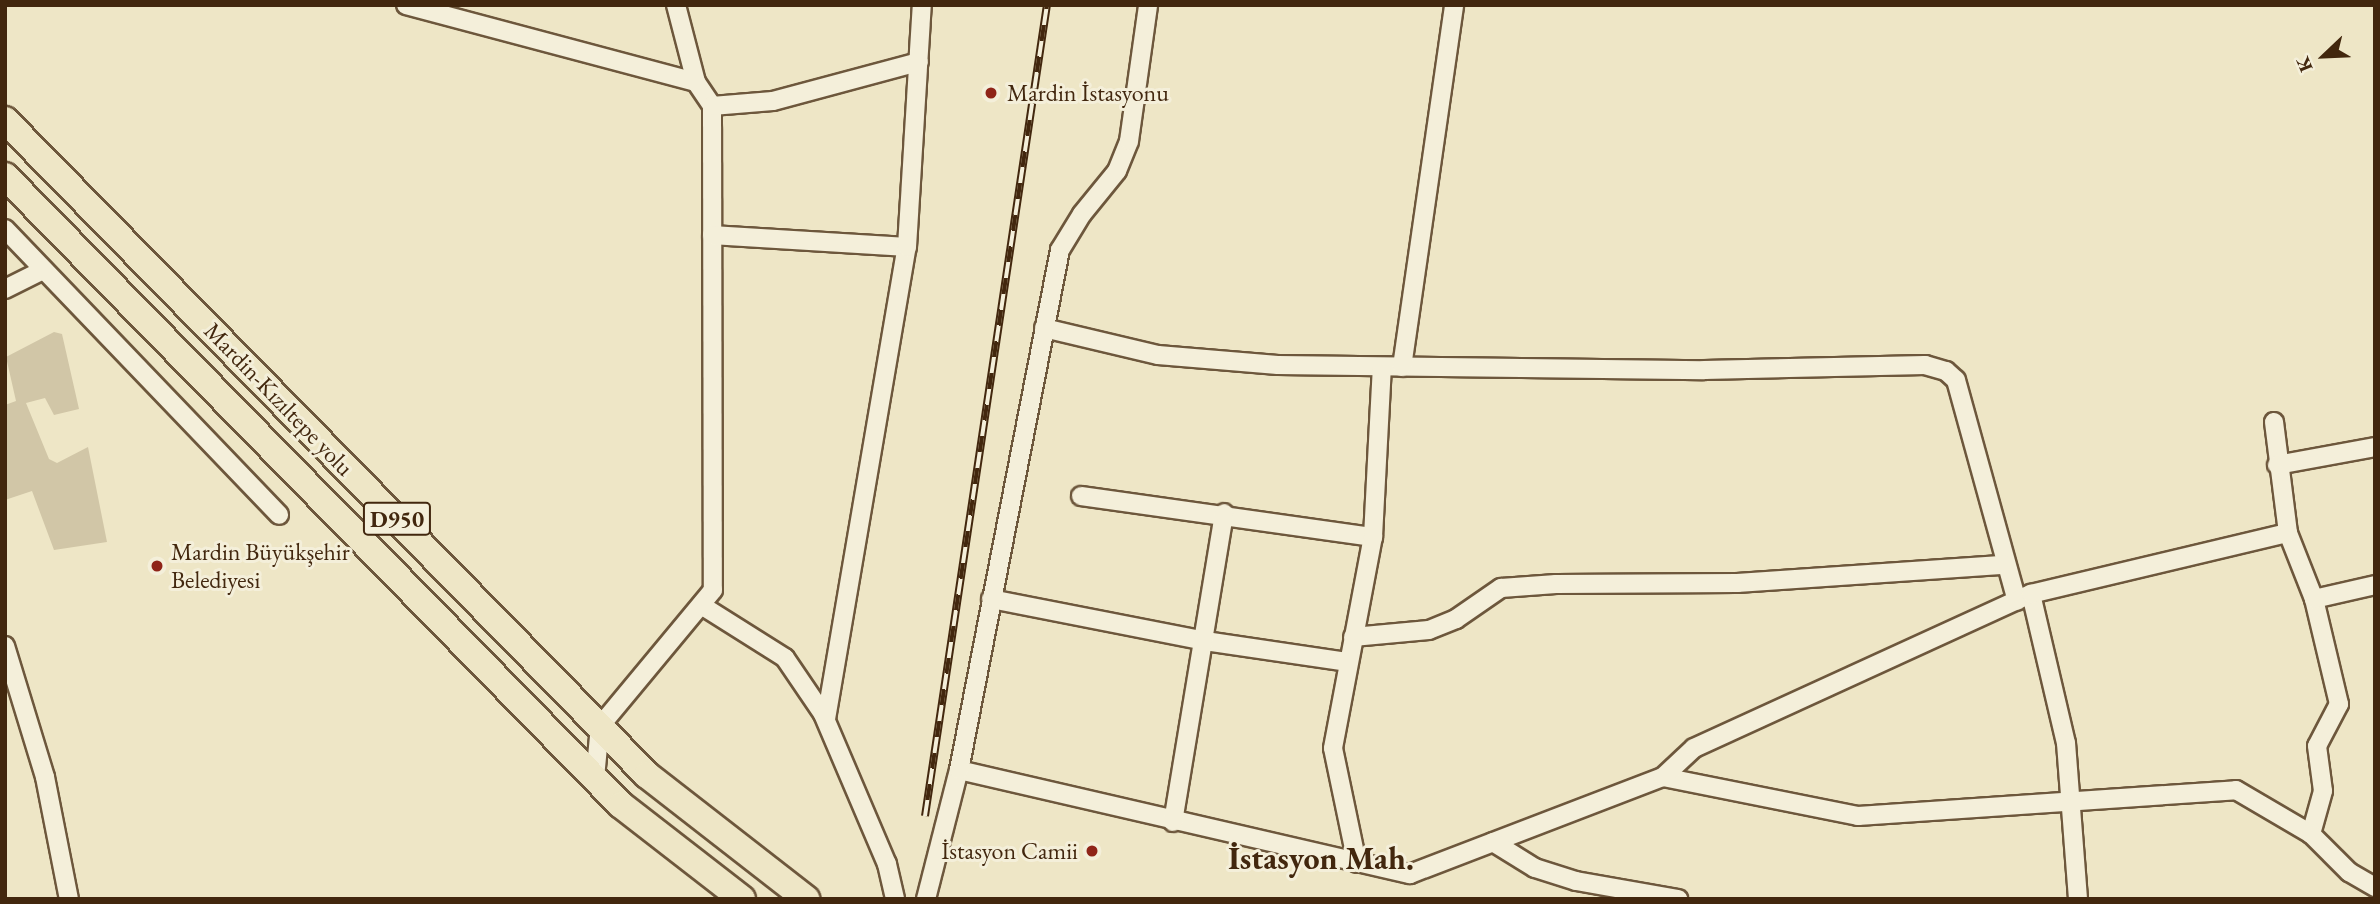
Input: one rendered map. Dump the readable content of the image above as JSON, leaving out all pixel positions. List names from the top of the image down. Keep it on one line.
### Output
{"streets":{"highway":["Mardin-Kızıltepe yolu","D950"]},"districts":["İstasyon Mah."],"places":["Mardin İstasyonu","Mardin Büyükşehir Belediyesi","İstasyon Camii"],"north":"bottom left"}
